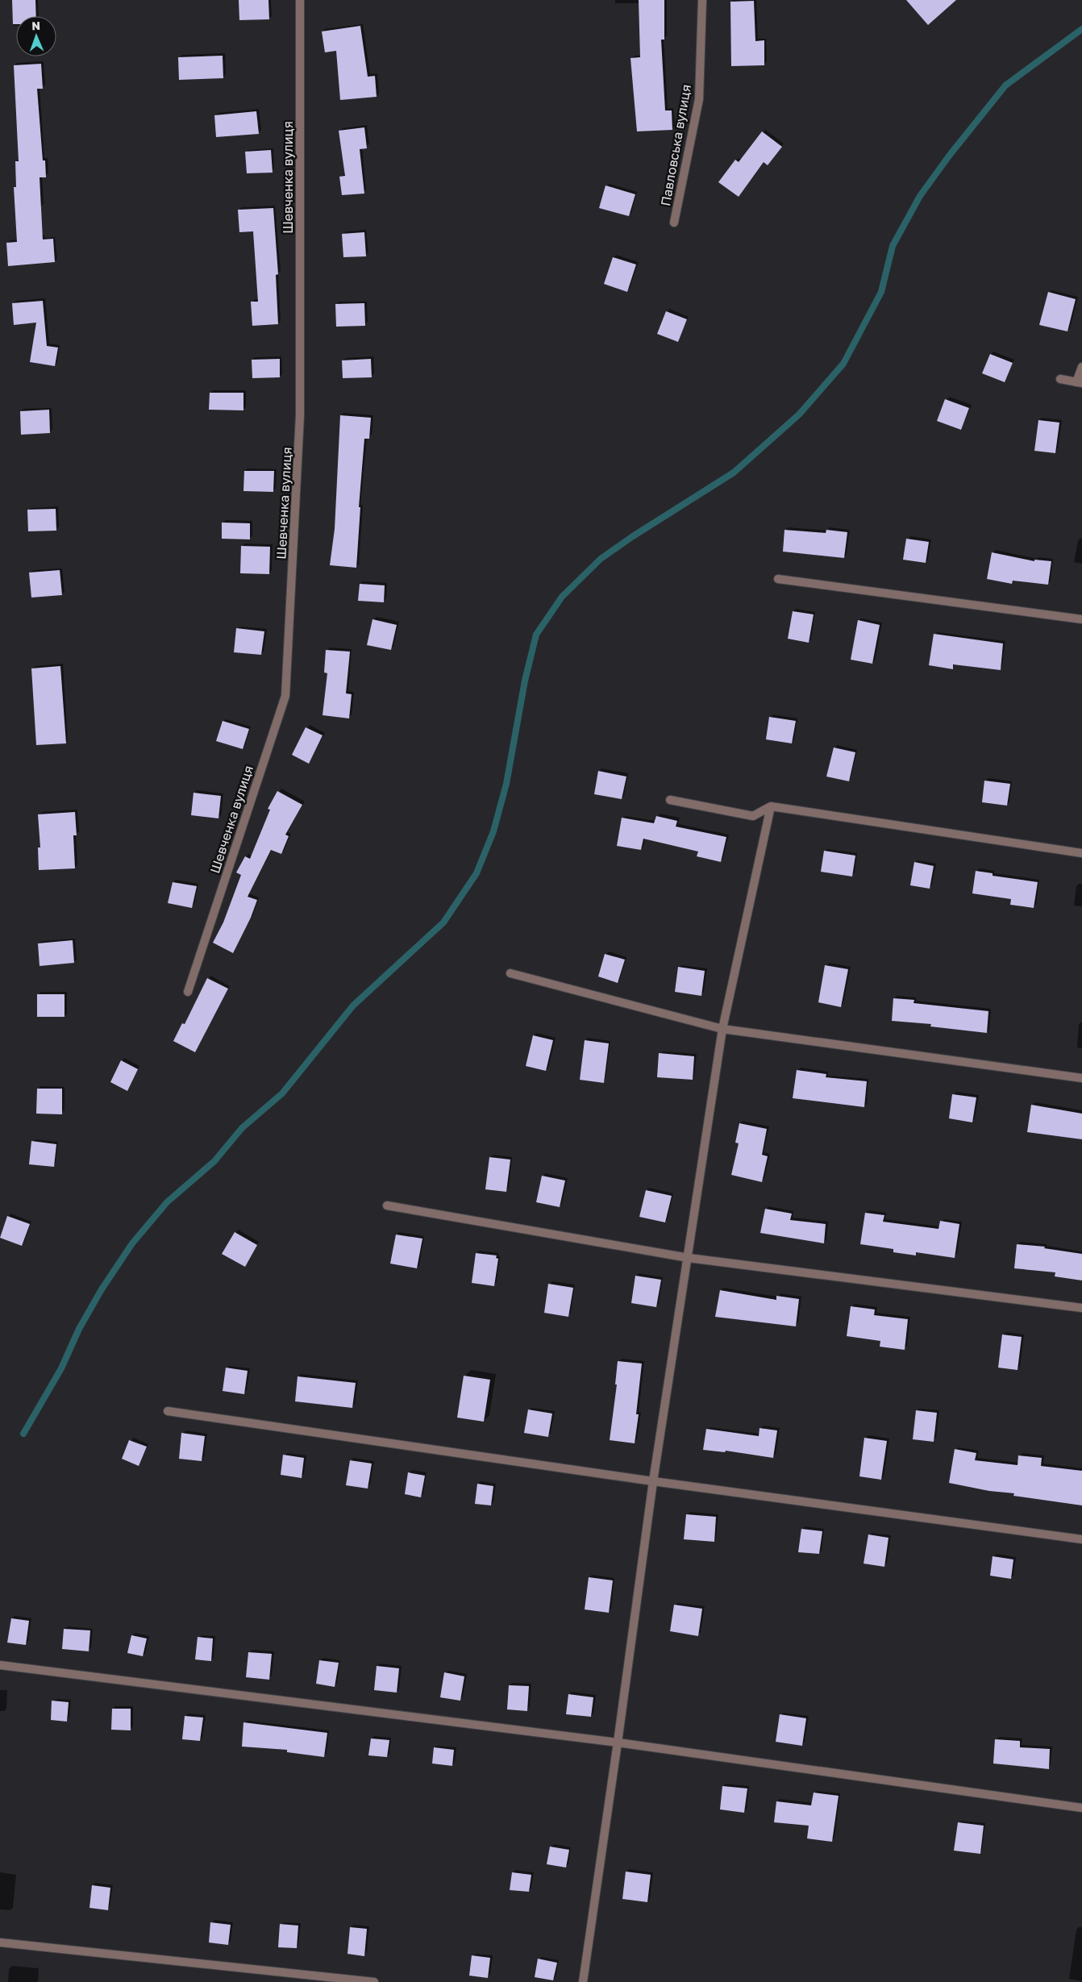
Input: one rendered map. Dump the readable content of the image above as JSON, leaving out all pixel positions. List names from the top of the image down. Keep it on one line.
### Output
{"streets":{"street":["Павловська вулиця","Шевченка вулиця"]},"north":"top"}
